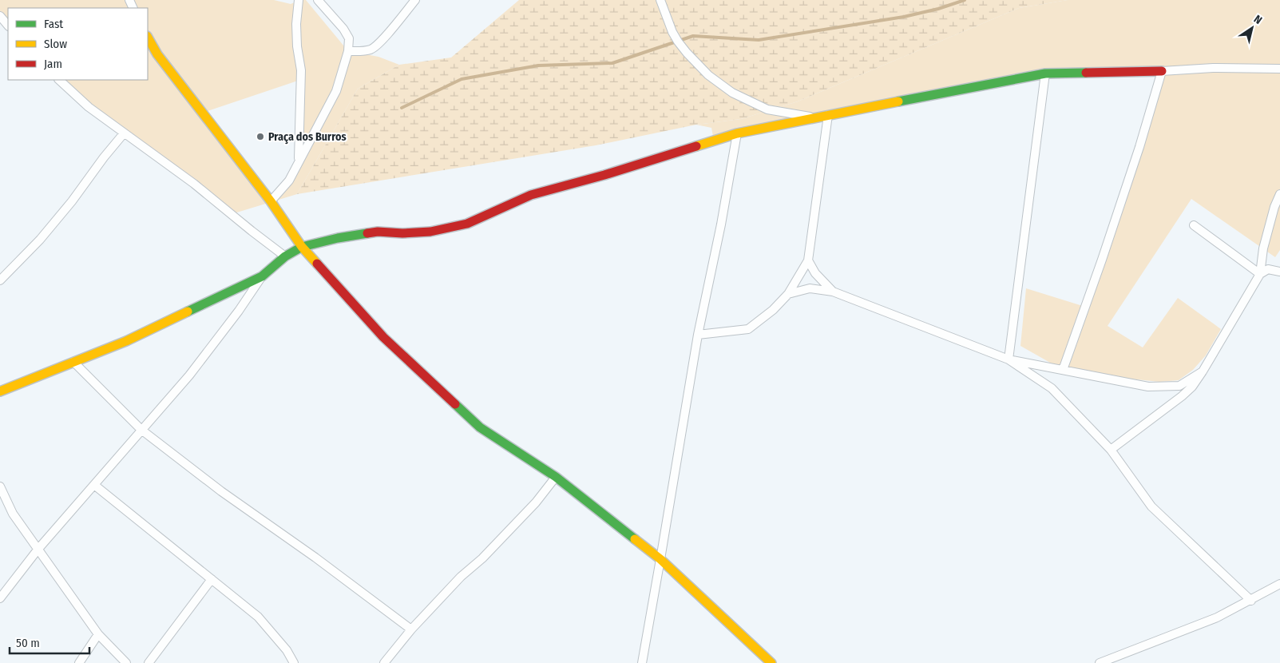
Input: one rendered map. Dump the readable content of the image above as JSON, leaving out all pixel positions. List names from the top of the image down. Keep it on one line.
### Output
{"places":["Praça dos Burros"],"legend":["Fast","Slow","Jam"],"scale_bar":"50 m","north":"top right"}
